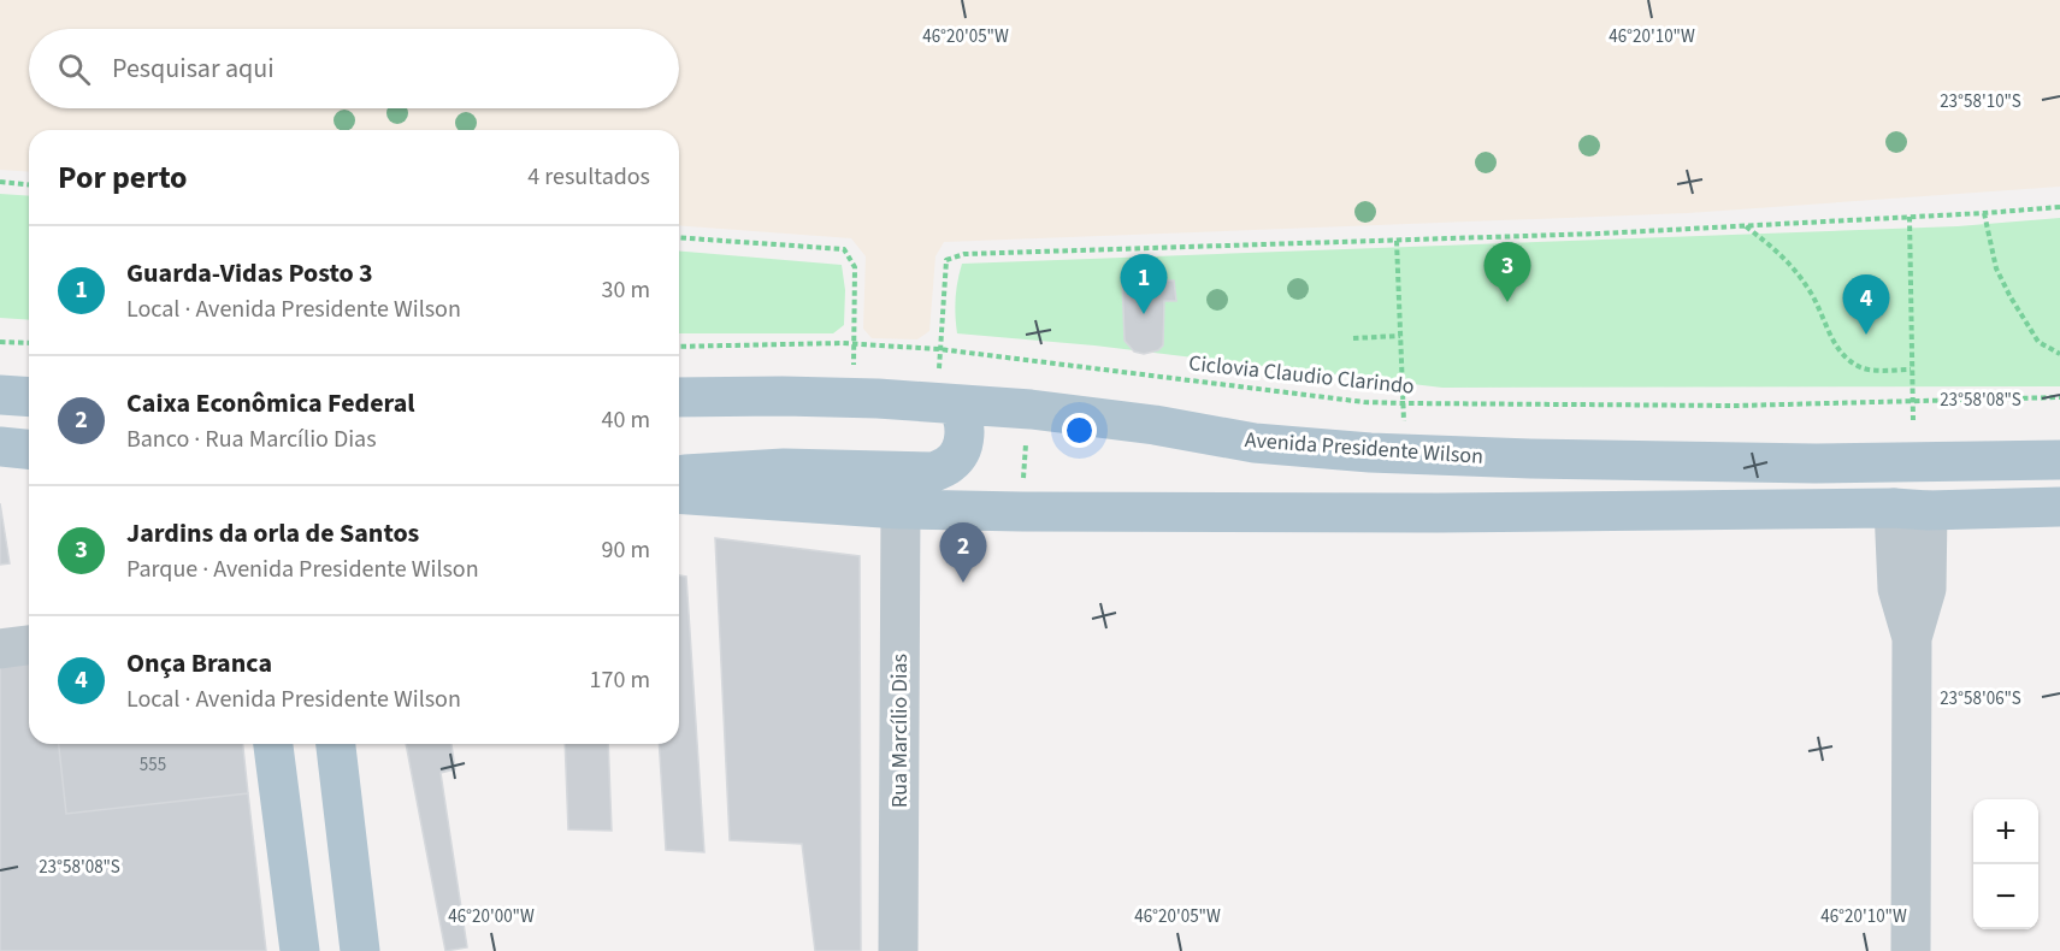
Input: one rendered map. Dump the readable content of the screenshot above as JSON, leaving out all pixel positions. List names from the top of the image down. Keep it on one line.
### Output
{"streets":{"main road":["Avenida Presidente Wilson"],"street":["Rua Marcílio Dias"],"path":["Ciclovia Claudio Clarindo"]},"house_numbers":["555"],"page":{"search":"Pesquisar aqui","heading":["Por perto","4 resultados"],"list":[{"mark":"1","name":"Guarda-Vidas Posto 3","note":"Local · Avenida Presidente Wilson","value":"30 m"},{"mark":"2","name":"Caixa Econômica Federal","note":"Banco · Rua Marcílio Dias","value":"40 m"},{"mark":"3","name":"Jardins da orla de Santos","note":"Parque · Avenida Presidente Wilson","value":"90 m"},{"mark":"4","name":"Onça Branca","note":"Local · Avenida Presidente Wilson","value":"170 m"}],"pins":["3","1","4","2"],"map_buttons":["+","−"]},"coordinates":["46°20'05\"W","46°20'10\"W","23°58'10\"S","23°58'08\"S","23°58'06\"S","46°20'00\"W"]}
